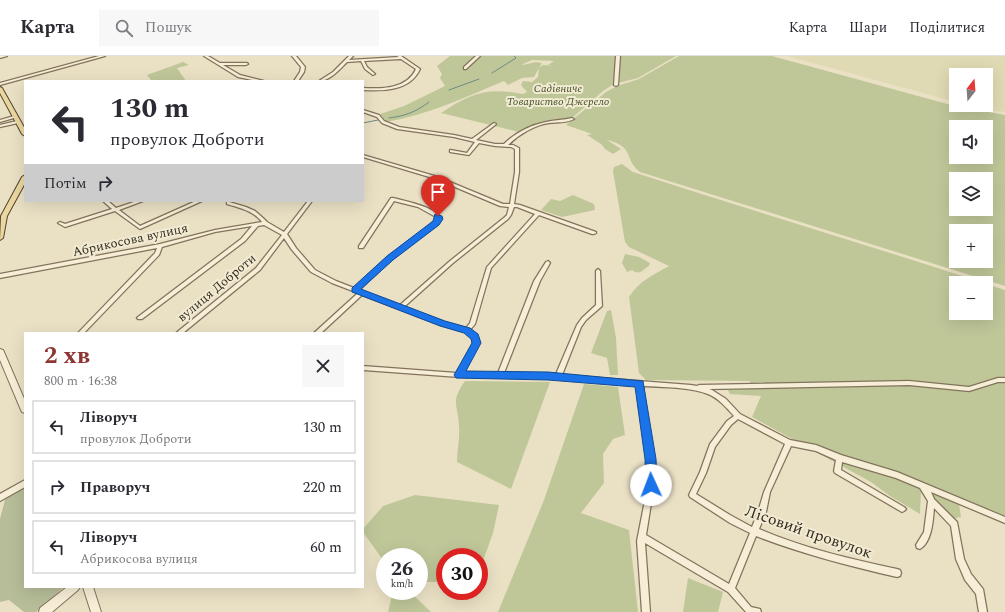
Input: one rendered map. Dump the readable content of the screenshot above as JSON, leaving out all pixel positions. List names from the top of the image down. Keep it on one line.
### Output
{"streets":{"street":["Абрикосова вулиця","вулиця Доброти","Лісовий провулок"]},"parks":["Садівниче Товариство Джерело"],"north":"top","page":{"header":"Карта","search":"Пошук","nav":["Карта","Шари","Поділитися"],"map_buttons":["+","−"],"turn":["130 m","провулок Доброти"],"then":"Потім","heading":["2 хв","800 m · 16:38"],"list":[{"name":"Ліворуч","note":"провулок Доброти","value":"130 m"},{"name":"Праворуч","value":"220 m"},{"name":"Ліворуч","note":"Абрикосова вулиця","value":"60 m"}],"speed":"26 km/h","limit":"30"}}
